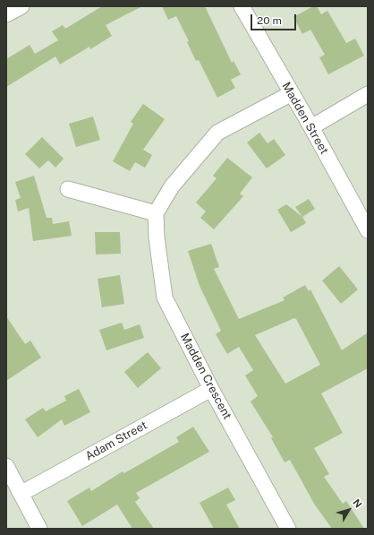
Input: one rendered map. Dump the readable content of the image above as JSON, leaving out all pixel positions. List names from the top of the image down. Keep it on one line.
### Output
{"streets":{"street":["Madden Street","Madden Crescent","Adam Street"]},"crossings":[["Madden Crescent","Adam Street"]],"scale_bar":"20 m","north":"top right"}
